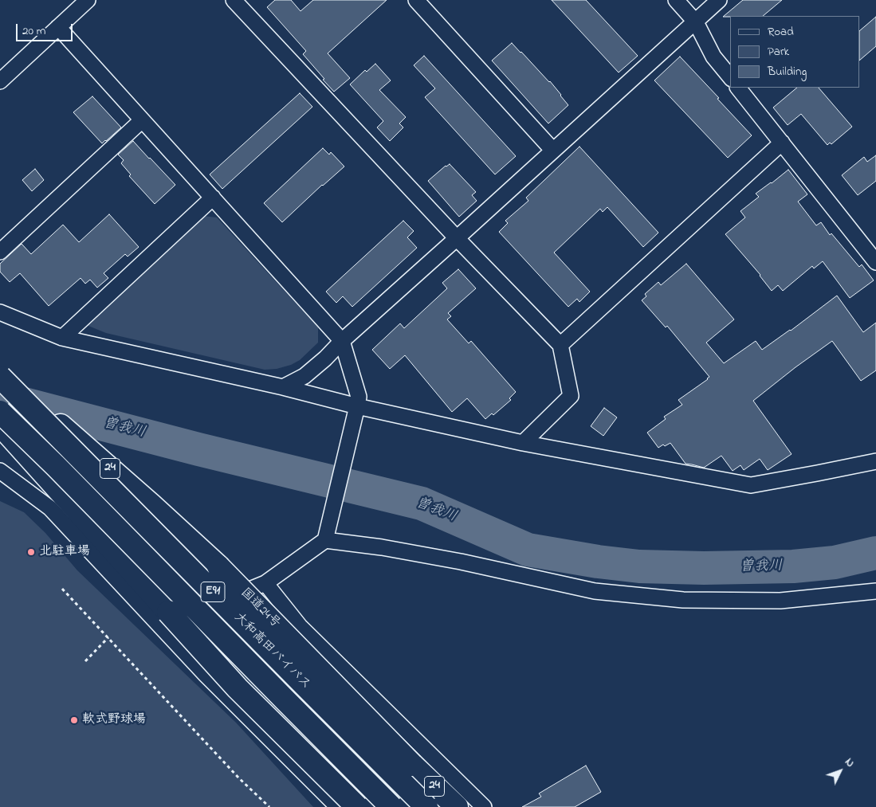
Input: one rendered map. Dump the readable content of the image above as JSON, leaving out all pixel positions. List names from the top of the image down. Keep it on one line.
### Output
{"streets":{"highway":["24","E91","国道24号","大和高田バイパス"]},"water":["曽我川"],"places":["北駐車場","軟式野球場"],"legend":["Road","Park","Building"],"scale_bar":"20 m","north":"top right"}
